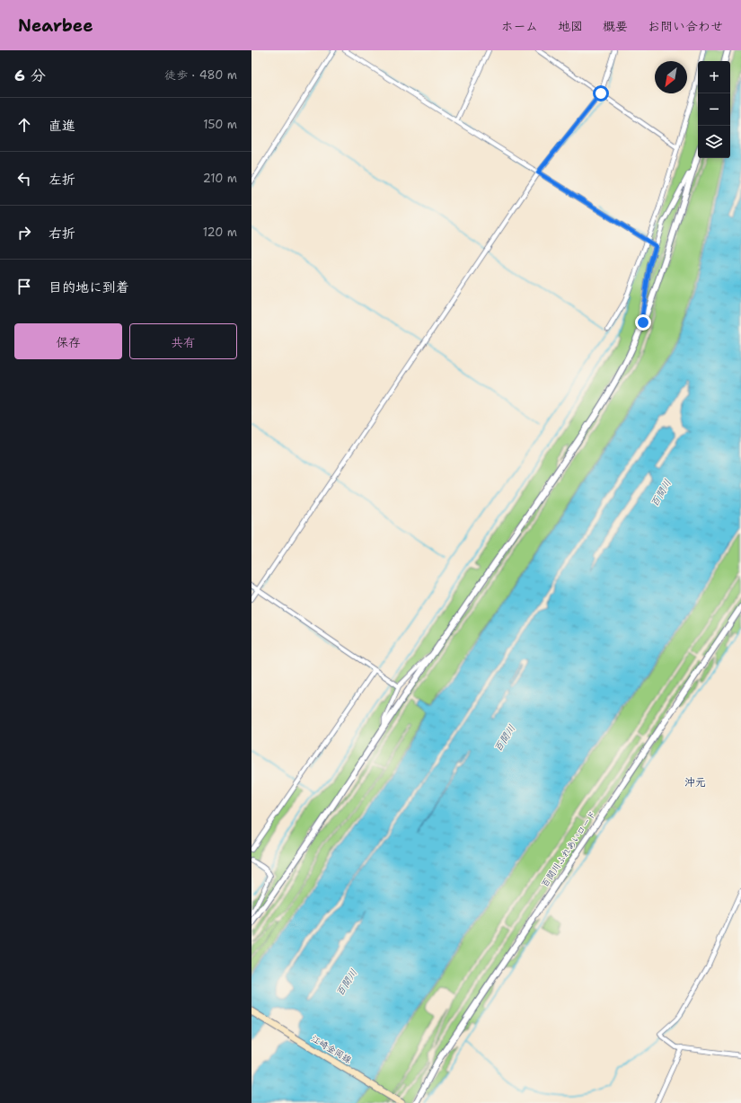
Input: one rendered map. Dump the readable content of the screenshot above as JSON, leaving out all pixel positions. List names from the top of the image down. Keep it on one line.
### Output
{"streets":{"main road":["江崎金岡線"],"street":["百間川ふれあいロード"]},"districts":["沖元"],"water":["百間川"],"north":"bottom left","page":{"header":"Nearbee","nav":["ホーム","地図","概要","お問い合わせ"],"heading":["6 分","徒歩 · 480 m"],"map_buttons":["+","−"],"list":[["直進","150 m"],["左折","210 m"],["右折","120 m"],"目的地に到着"],"buttons":["保存","共有"]}}
